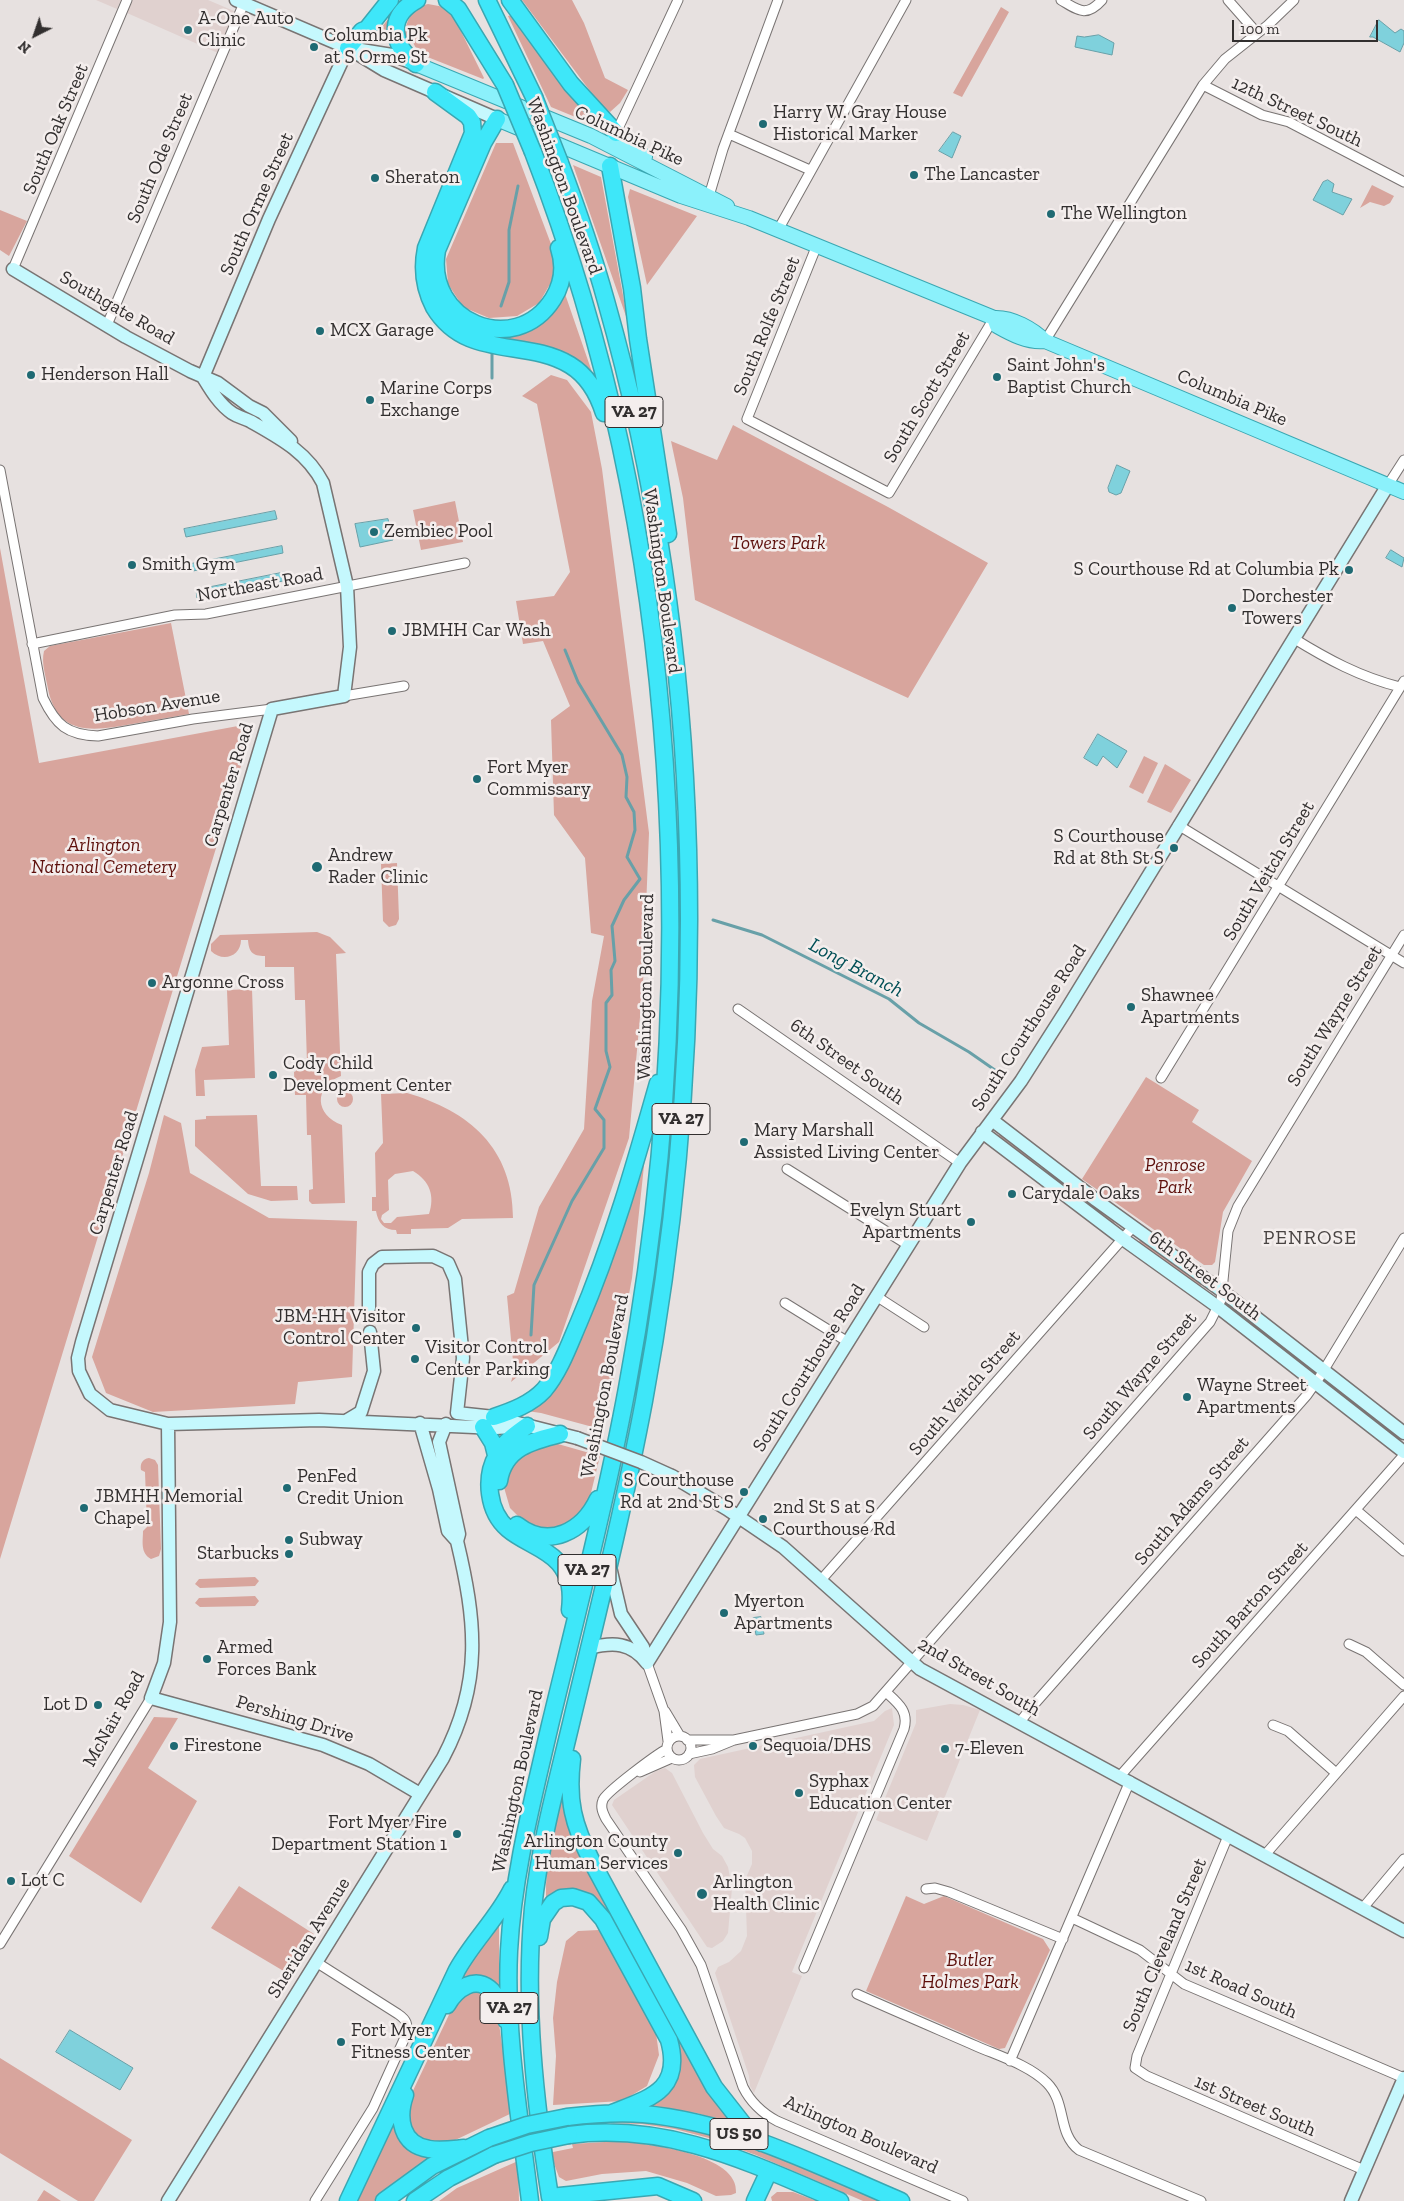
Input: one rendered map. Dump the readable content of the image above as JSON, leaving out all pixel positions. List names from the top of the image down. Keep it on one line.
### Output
{"streets":{"highway":["Washington Boulevard","VA 27","US 50"],"main road":["Columbia Pike"],"street":["12th Street South","South Oak Street","South Ode Street","South Orme Street","Southgate Road","South Rolfe Street","South Scott Street","Northeast Road","Hobson Avenue","Carpenter Road","South Veitch Street","South Wayne Street","South Courthouse Road","6th Street South","South Adams Street","South Barton Street","2nd Street South","McNair Road","Pershing Drive","Sheridan Avenue","South Cleveland Street","1st Road South","1st Street South","Arlington Boulevard"]},"crossings":[["South Oak Street","Southgate Road"],["Columbia Pike","South Ode Street"],["Columbia Pike","South Orme Street"],["Columbia Pike","South Rolfe Street"],["Columbia Pike","South Scott Street"],["Columbia Pike","South Courthouse Road"],["South Ode Street","Southgate Road"],["South Orme Street","Southgate Road"],["Southgate Road","Northeast Road"],["Southgate Road","Hobson Avenue"],["South Rolfe Street","South Scott Street"],["Northeast Road","Hobson Avenue"],["Hobson Avenue","Carpenter Road"],["Carpenter Road","2nd Street South"],["Carpenter Road","McNair Road"],["Carpenter Road","Sheridan Avenue"],["South Veitch Street","6th Street South"],["South Veitch Street","2nd Street South"],["South Wayne Street","6th Street South"],["South Wayne Street","2nd Street South"],["South Courthouse Road","6th Street South"],["South Courthouse Road","2nd Street South"],["6th Street South","South Adams Street"],["6th Street South","South Barton Street"],["South Adams Street","2nd Street South"],["South Barton Street","2nd Street South"],["South Barton Street","1st Road South"],["2nd Street South","South Cleveland Street"],["McNair Road","Pershing Drive"],["Pershing Drive","Sheridan Avenue"],["South Cleveland Street","1st Road South"],["South Cleveland Street","1st Street South"]],"districts":["PENROSE"],"water":["Long Branch"],"parks":["Towers Park","Arlington National Cemetery","Penrose Park","Butler Holmes Park"],"places":["A-One Auto Clinic","Columbia Pk at S Orme St","Harry W. Gray House Historical Marker","The Lancaster","Sheraton","The Wellington","MCX Garage","Henderson Hall","Saint John's Baptist Church","Marine Corps Exchange","Zembiec Pool","Smith Gym","S Courthouse Rd at Columbia Pk","Dorchester Towers","JBMHH Car Wash","Fort Myer Commissary","S Courthouse Rd at 8th St S","Andrew Rader Clinic","Argonne Cross","Shawnee Apartments","Cody Child Development Center","Mary Marshall Assisted Living Center","Carydale Oaks","Evelyn Stuart Apartments","JBM-HH Visitor Control Center","Visitor Control Center Parking","Wayne Street Apartments","PenFed Credit Union","S Courthouse Rd at 2nd St S","JBMHH Memorial Chapel","2nd St S at S Courthouse Rd","Subway","Starbucks","Myerton Apartments","Armed Forces Bank","Lot D","Firestone","Sequoia/DHS","7-Eleven","Syphax Education Center","Fort Myer Fire Department Station 1","Arlington County Human Services","Lot C","Arlington Health Clinic","Fort Myer Fitness Center"],"scale_bar":"100 m","north":"bottom left"}
